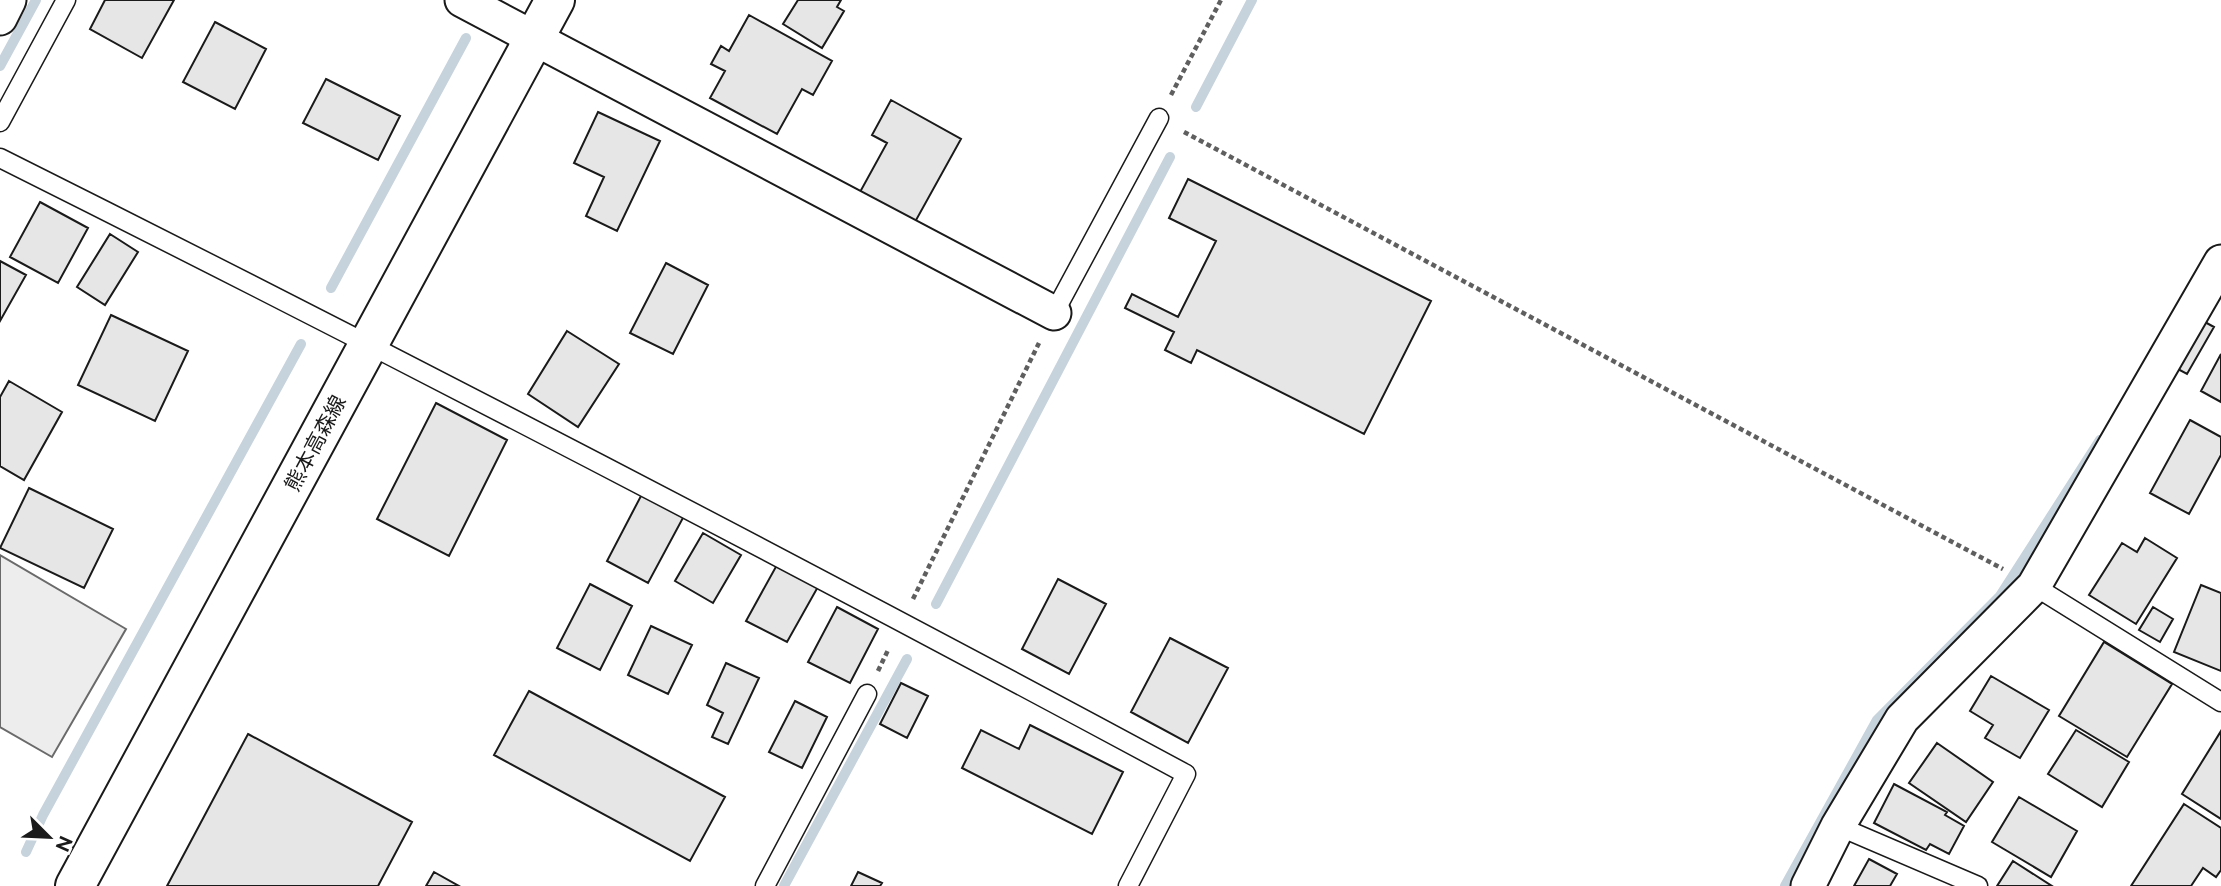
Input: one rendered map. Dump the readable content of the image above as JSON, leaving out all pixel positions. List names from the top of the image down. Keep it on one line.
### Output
{"streets":{"main road":["熊本高森線"]},"north":"bottom right"}
